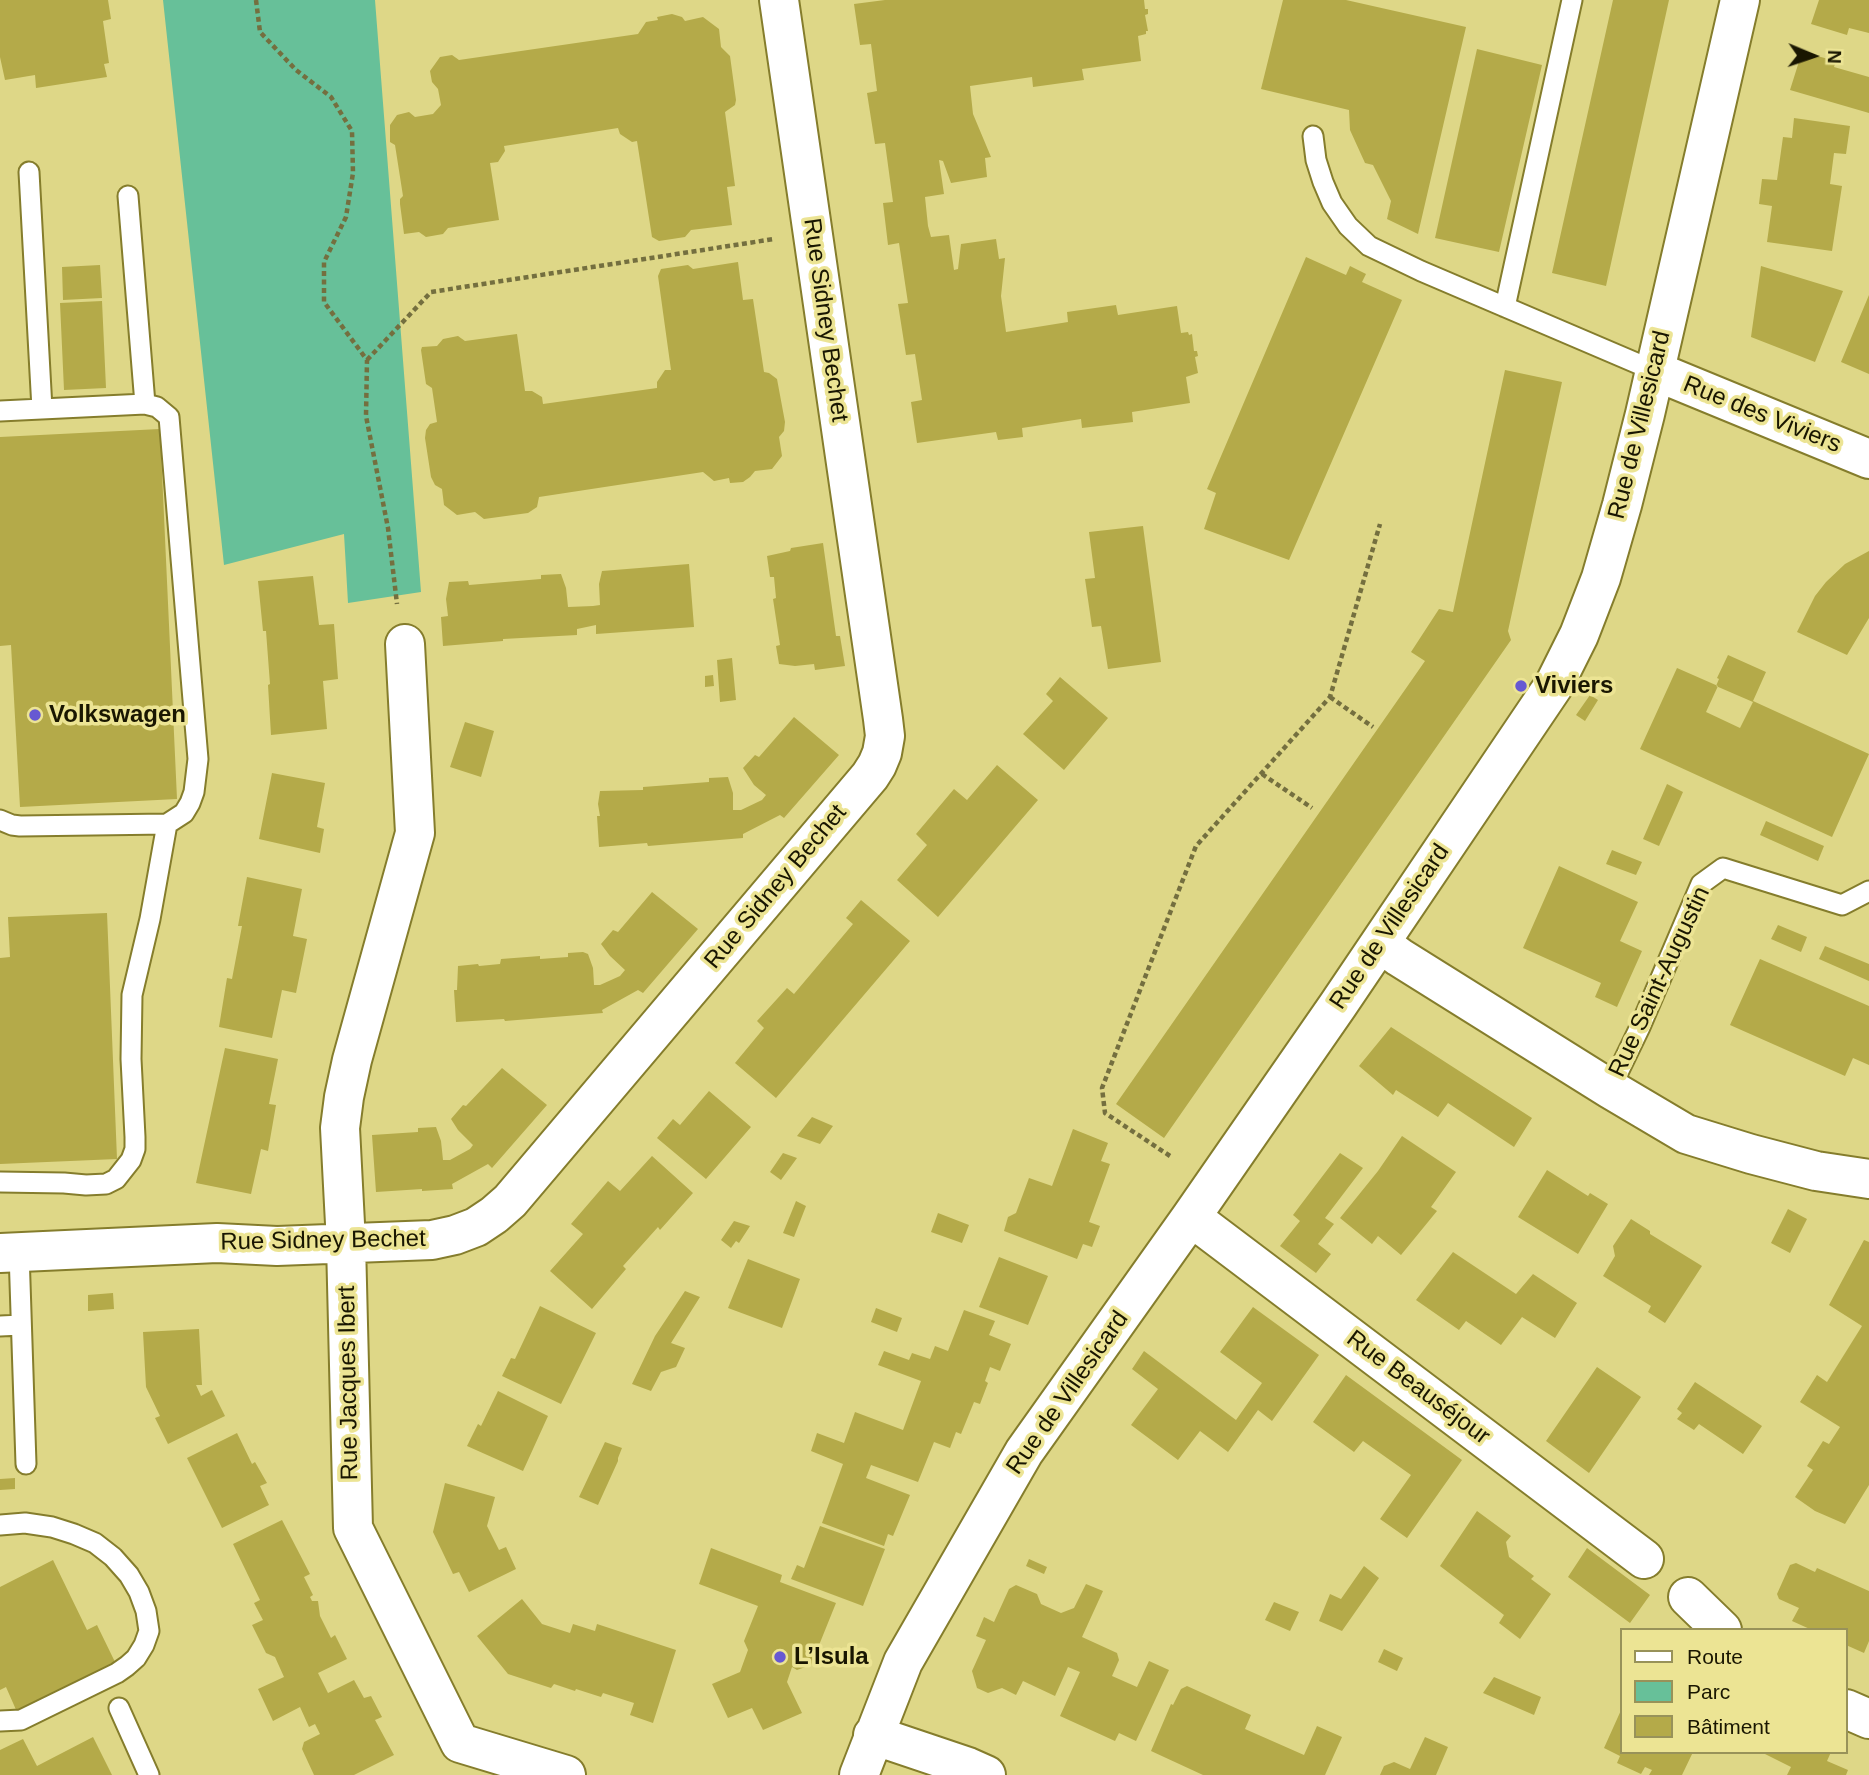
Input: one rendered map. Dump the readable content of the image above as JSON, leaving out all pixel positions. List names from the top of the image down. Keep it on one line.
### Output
{"streets":{"street":["Rue Sidney Bechet","Rue des Viviers","Rue de Villesicard","Rue Saint-Augustin","Rue Jacques Ibert","Rue Beauséjour"]},"crossings":[["Rue Sidney Bechet","Rue Jacques Ibert"],["Rue des Viviers","Rue de Villesicard"],["Rue de Villesicard","Rue Saint-Augustin"],["Rue de Villesicard","Rue Beauséjour"]],"places":["Viviers","Volkswagen","L’Isula"],"legend":["Route","Parc","Bâtiment"],"north":"right"}
